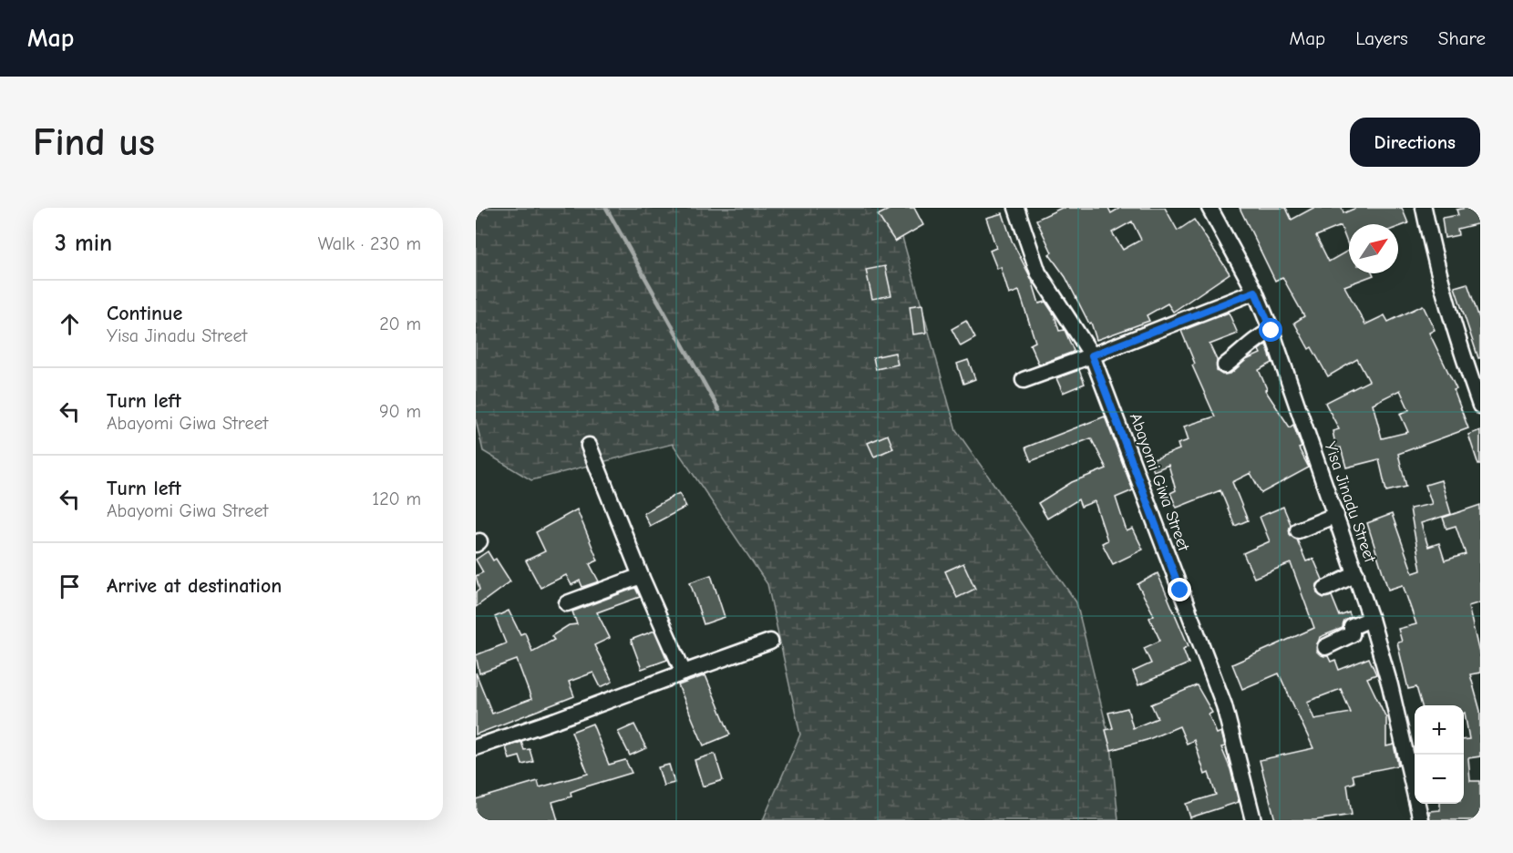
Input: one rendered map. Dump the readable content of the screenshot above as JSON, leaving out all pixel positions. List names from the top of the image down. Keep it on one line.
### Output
{"streets":{"street":["Abayomi Giwa Street","Yisa Jinadu Street"]},"north":"top right","page":{"header":"Map","nav":["Map","Layers","Share"],"buttons":"Directions","title":"Find us","heading":["3 min","Walk · 230 m"],"list":[["Continue","Yisa Jinadu Street","20 m"],["Turn left","Abayomi Giwa Street","90 m"],["Turn left","Abayomi Giwa Street","120 m"],"Arrive at destination"],"map_buttons":["+","−"]}}
